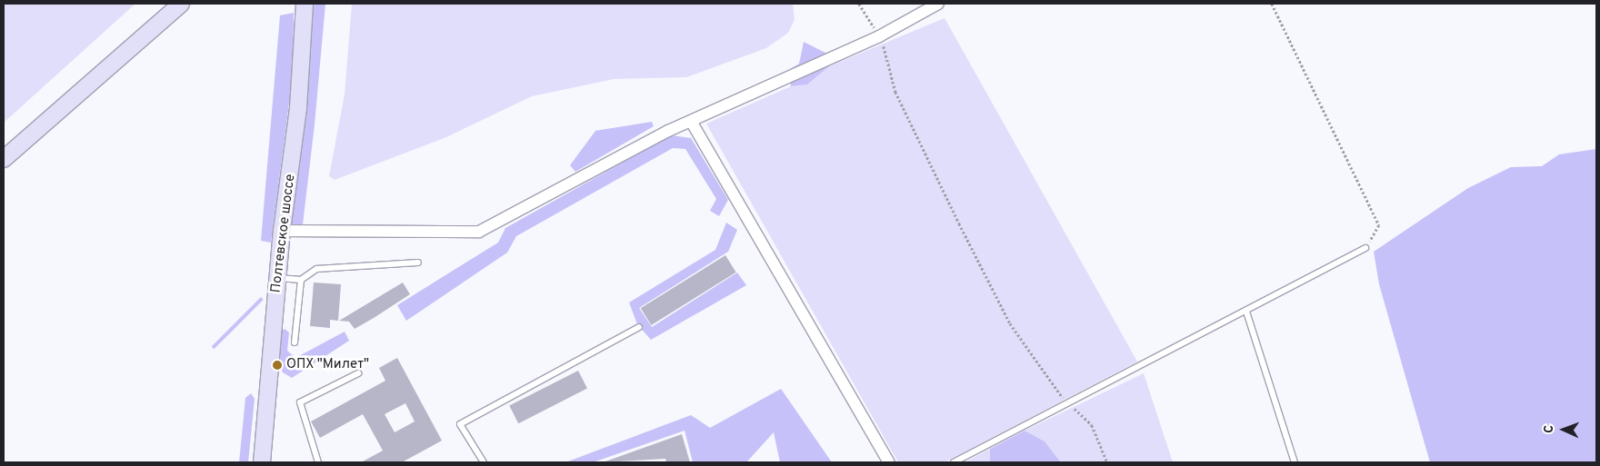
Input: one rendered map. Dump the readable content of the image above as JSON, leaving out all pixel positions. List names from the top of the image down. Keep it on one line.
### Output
{"streets":{"street":["Полтевское шоссе"]},"places":["ОПХ \"Милет\""],"north":"left"}
